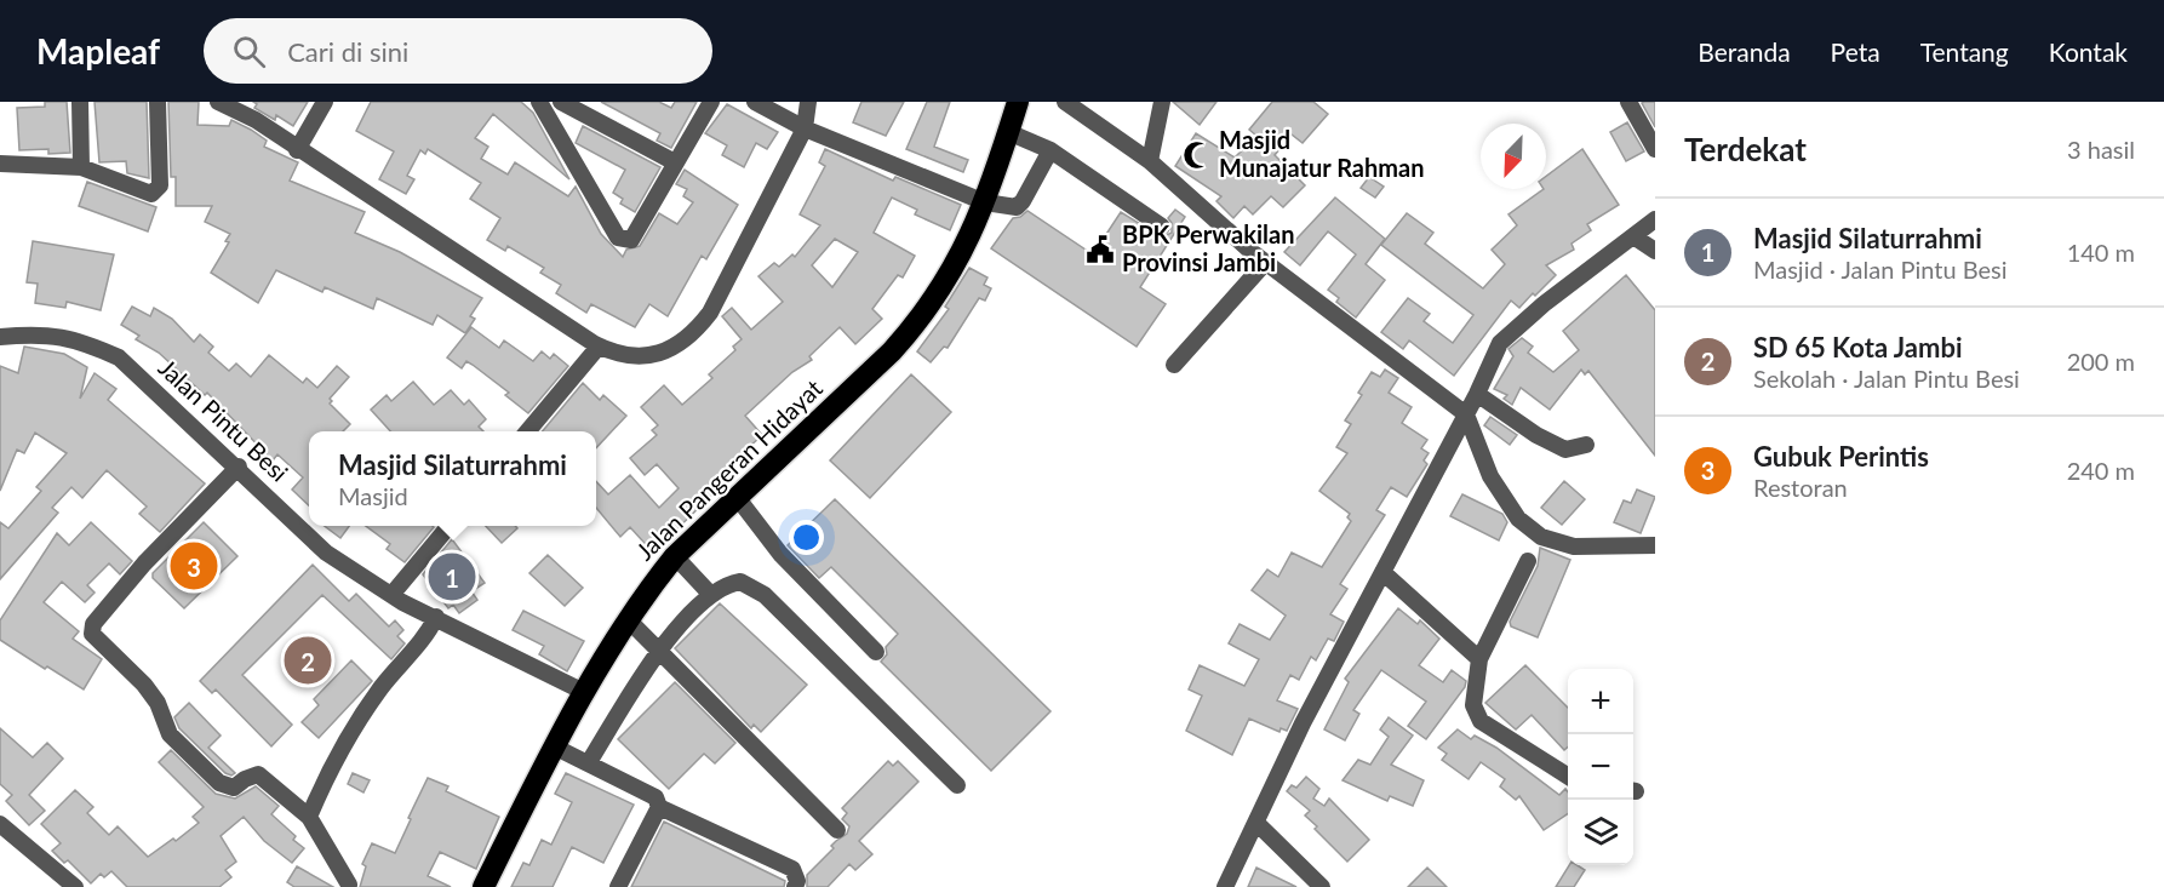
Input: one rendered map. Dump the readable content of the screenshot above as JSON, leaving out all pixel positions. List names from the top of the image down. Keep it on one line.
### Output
{"streets":{"highway":["Jalan Pangeran Hidayat"],"street":["Jalan Pintu Besi"]},"crossings":[["Jalan Pintu Besi","Jalan Pangeran Hidayat"]],"places":{"mosque":["Masjid Munajatur Rahman"],"public building":["BPK Perwakilan Provinsi Jambi"]},"north":"bottom left","page":{"header":"Mapleaf","search":"Cari di sini","nav":["Beranda","Peta","Tentang","Kontak"],"heading":["Terdekat","3 hasil"],"list":[{"mark":"1","name":"Masjid Silaturrahmi","note":"Masjid · Jalan Pintu Besi","value":"140 m"},{"mark":"2","name":"SD 65 Kota Jambi","note":"Sekolah · Jalan Pintu Besi","value":"200 m"},{"mark":"3","name":"Gubuk Perintis","note":"Restoran","value":"240 m"}],"popup":["Masjid Silaturrahmi","Masjid"],"pins":["3","1","2"],"map_buttons":["+","−"]}}
